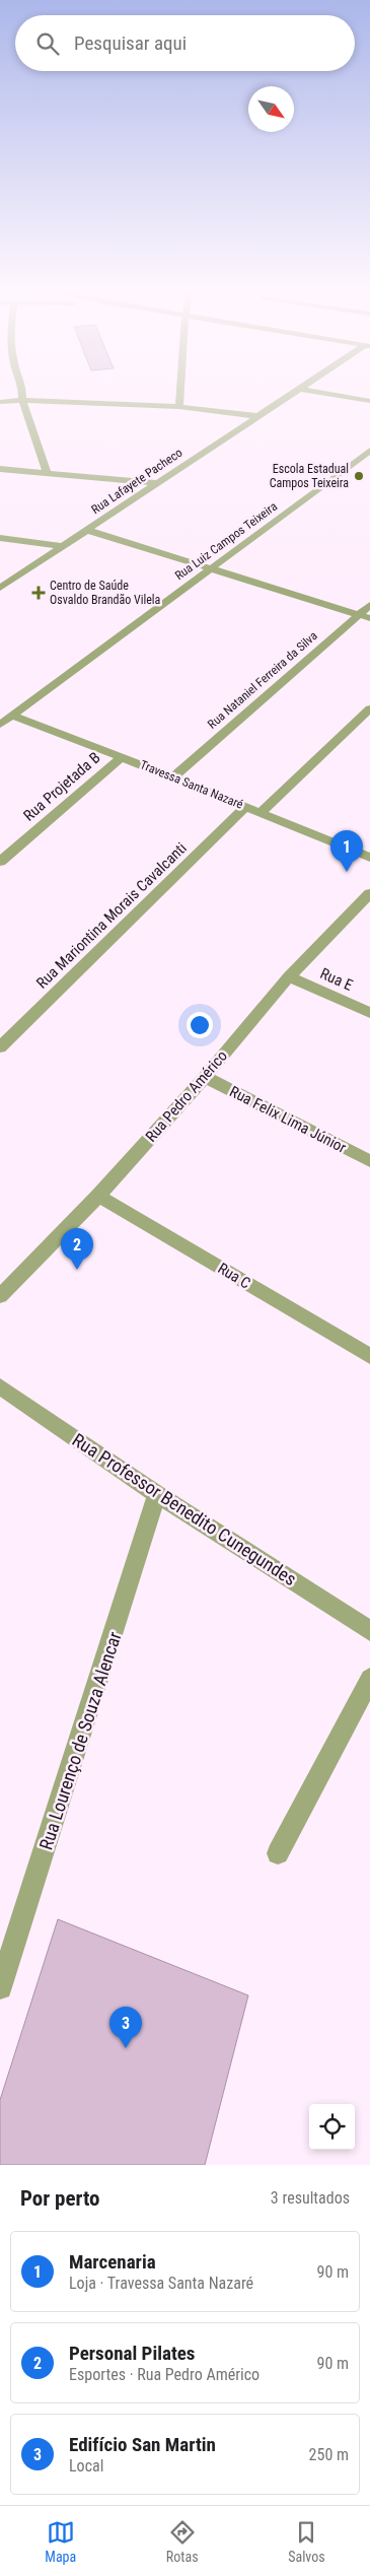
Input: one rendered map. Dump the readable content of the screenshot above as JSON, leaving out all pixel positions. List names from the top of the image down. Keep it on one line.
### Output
{"streets":{"street":["Rua Lafayete Pacheco","Rua Luiz Campos Teixeira","Rua Nataniel Ferreira da Silva","Travessa Santa Nazaré","Rua Projetada B","Rua Mariontina Morais Cavalcanti","Rua E","Rua Pedro Américo","Rua Felix Lima Júnior","Rua C","Rua Professor Benedito Cunegundes","Rua Lourenço de Souza Alencar"]},"crossings":[["Rua Luiz Campos Teixeira","Travessa Santa Nazaré"],["Rua Nataniel Ferreira da Silva","Travessa Santa Nazaré"],["Travessa Santa Nazaré","Rua Projetada B"],["Travessa Santa Nazaré","Rua Mariontina Morais Cavalcanti"],["Rua E","Rua Pedro Américo"],["Rua Pedro Américo","Rua Felix Lima Júnior"],["Rua Pedro Américo","Rua C"],["Rua Professor Benedito Cunegundes","Rua Lourenço de Souza Alencar"]],"places":{"other":["Escola Estadual Campos Teixeira"],"health":["Centro de Saúde Osvaldo Brandão Vilela"]},"north":"bottom right","page":{"search":"Pesquisar aqui","pins":["1","2","3"],"heading":["Por perto","3 resultados"],"list":[{"mark":"1","name":"Marcenaria","note":"Loja · Travessa Santa Nazaré","value":"90 m"},{"mark":"2","name":"Personal Pilates","note":"Esportes · Rua Pedro Américo","value":"90 m"},{"mark":"3","name":"Edifício San Martin","note":"Local","value":"250 m"}],"nav":["Mapa","Rotas","Salvos"]}}
